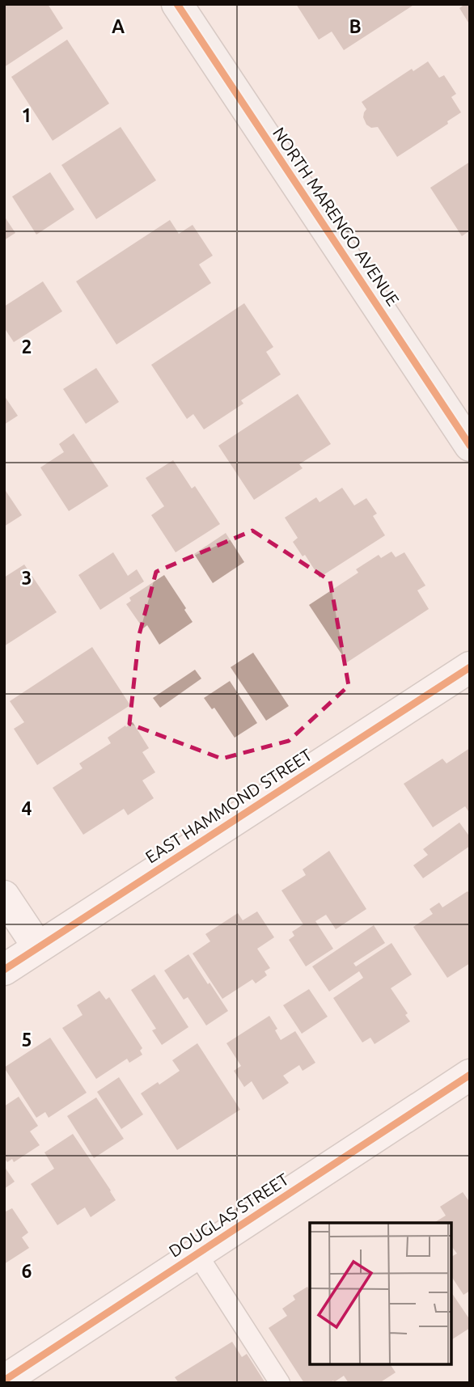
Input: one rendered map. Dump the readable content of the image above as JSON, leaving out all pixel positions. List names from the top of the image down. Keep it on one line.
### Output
{"streets":{"street":["NORTH MARENGO AVENUE","EAST HAMMOND STREET","DOUGLAS STREET"]},"grid":{"columns":["A","B"],"rows":["1","2","3","4","5","6"]}}
